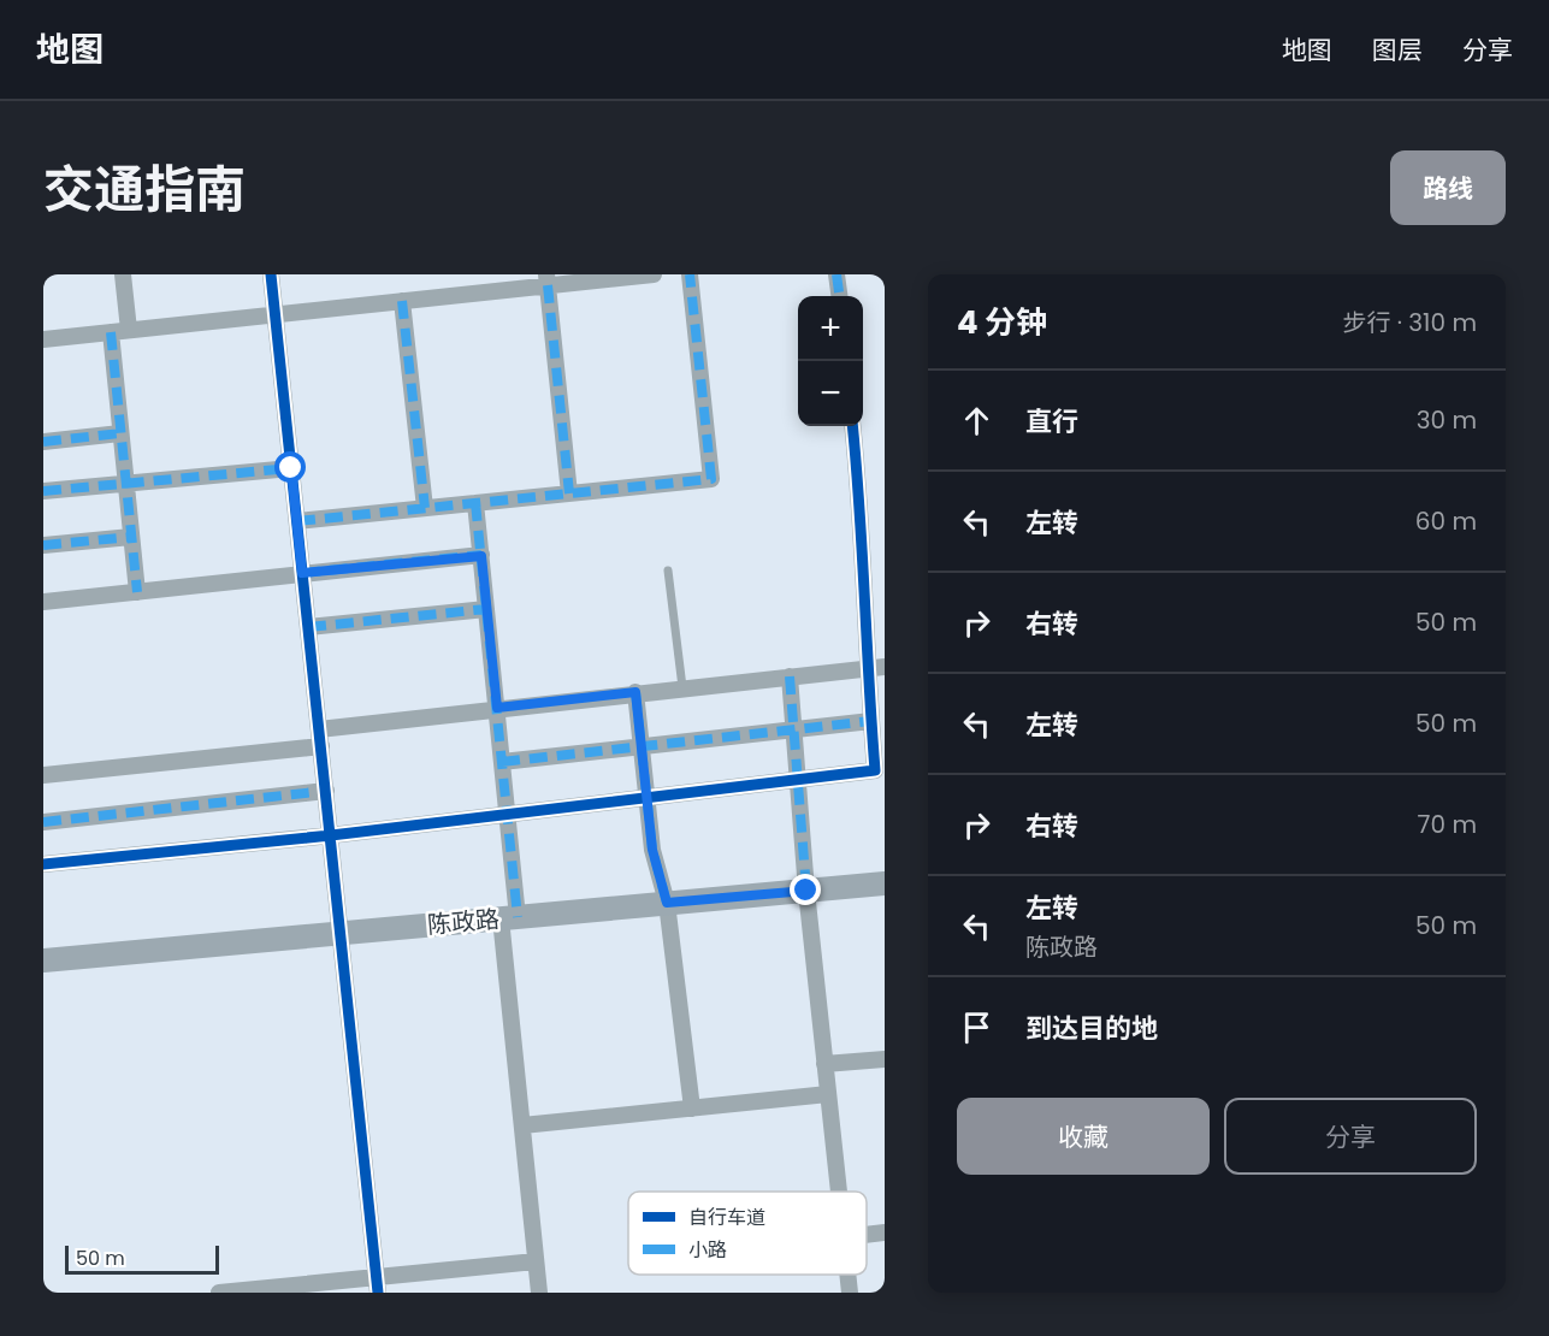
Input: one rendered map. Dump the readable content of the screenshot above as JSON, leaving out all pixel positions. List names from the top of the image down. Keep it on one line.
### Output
{"streets":{"street":["陈政路"]},"legend":["自行车道","小路"],"scale_bar":"50 m","page":{"header":"地图","nav":["地图","图层","分享"],"title":"交通指南","buttons":["路线",["收藏","分享"]],"heading":["4 分钟","步行 · 310 m"],"map_buttons":["+","−"],"list":[["直行","30 m"],["左转","60 m"],["右转","50 m"],["左转","50 m"],["右转","70 m"],["左转","陈政路","50 m"],"到达目的地"],"scale":"50 m"}}
